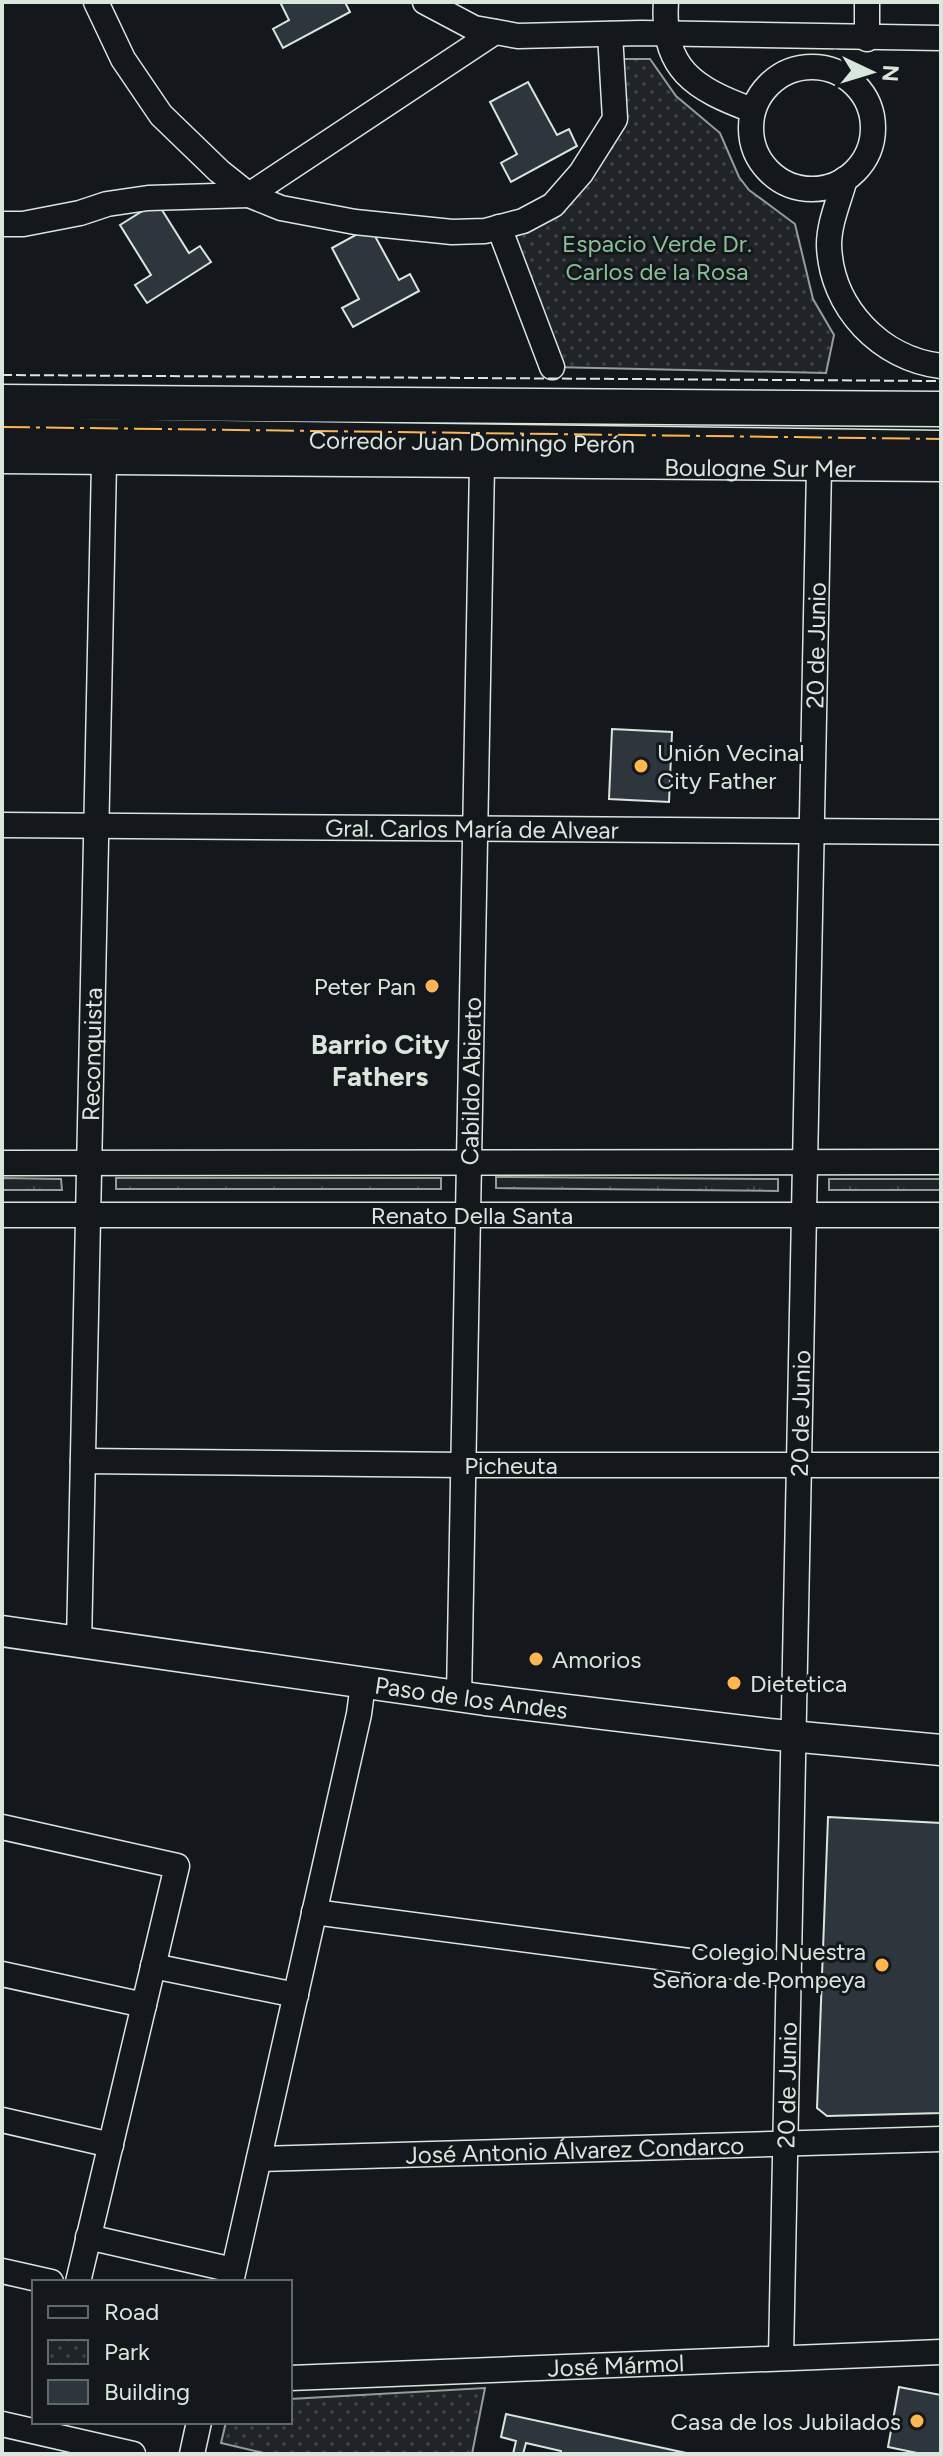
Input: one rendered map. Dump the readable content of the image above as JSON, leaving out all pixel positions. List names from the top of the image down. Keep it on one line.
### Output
{"streets":{"highway":["Corredor Juan Domingo Perón"],"main road":["Paso de los Andes"],"street":["Boulogne Sur Mer","20 de Junio","Gral. Carlos María de Alvear","Reconquista","Cabildo Abierto","Renato Della Santa","Picheuta","José Antonio Álvarez Condarco","José Mármol"]},"crossings":[["Boulogne Sur Mer","20 de Junio"],["Boulogne Sur Mer","Reconquista"],["Boulogne Sur Mer","Cabildo Abierto"],["20 de Junio","Gral. Carlos María de Alvear"],["20 de Junio","Renato Della Santa"],["20 de Junio","Picheuta"],["20 de Junio","Paso de los Andes"],["20 de Junio","José Antonio Álvarez Condarco"],["20 de Junio","José Mármol"],["Gral. Carlos María de Alvear","Reconquista"],["Gral. Carlos María de Alvear","Cabildo Abierto"],["Reconquista","Renato Della Santa"],["Reconquista","Picheuta"],["Reconquista","Paso de los Andes"],["Cabildo Abierto","Renato Della Santa"],["Cabildo Abierto","Picheuta"],["Cabildo Abierto","Paso de los Andes"]],"districts":["Barrio City Fathers"],"parks":["Espacio Verde Dr. Carlos de la Rosa"],"places":["Unión Vecinal City Father","Peter Pan","Amorios","Dietetica","Colegio Nuestra Señora de Pompeya","Casa de los Jubilados"],"legend":["Road","Park","Building"],"north":"right"}
